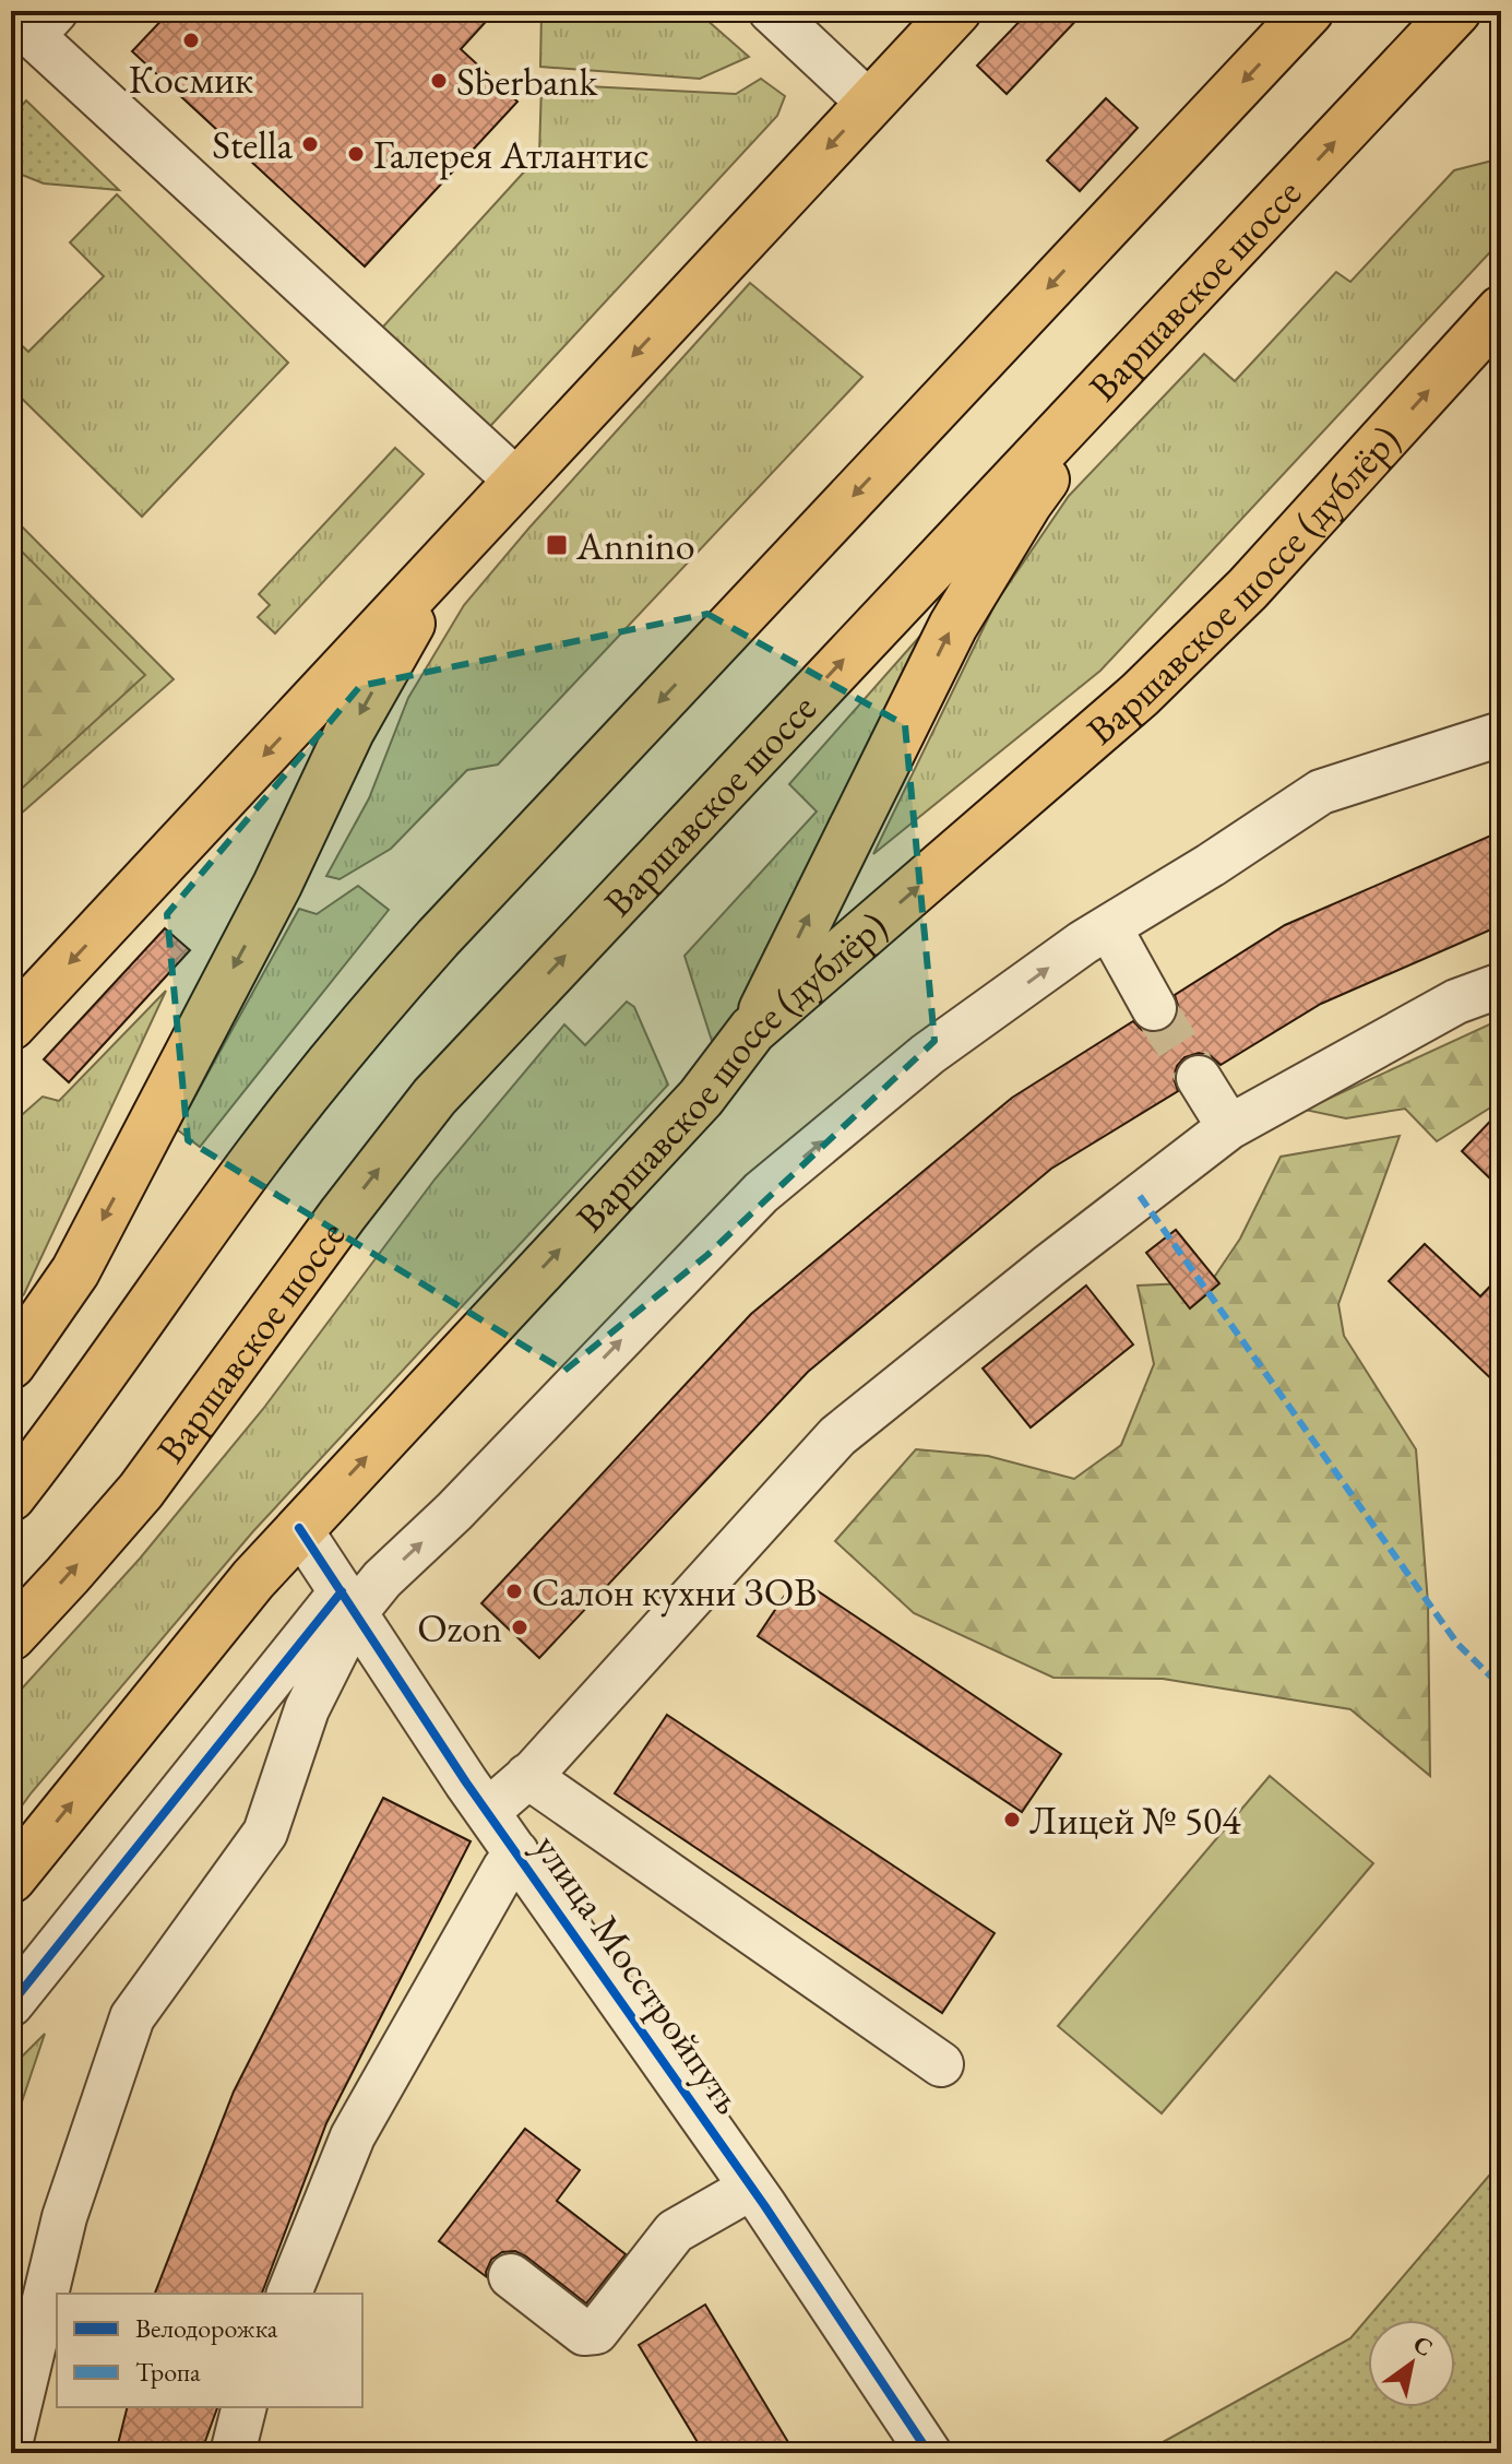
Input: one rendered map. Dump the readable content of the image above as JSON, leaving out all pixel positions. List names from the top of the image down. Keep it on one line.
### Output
{"streets":{"main road":["Варшавское шоссе","Варшавское шоссе (дублёр)"],"street":["улица Мосстройпуть"]},"crossings":[["Варшавское шоссе (дублёр)","улица Мосстройпуть"]],"places":{"other":["Космик","Sberbank","Stella","Галерея Атлантис","Салон кухни ЗОВ","Ozon","Лицей № 504"],"transit":["Annino"]},"legend":["Велодорожка","Тропа"],"north":"top right"}
